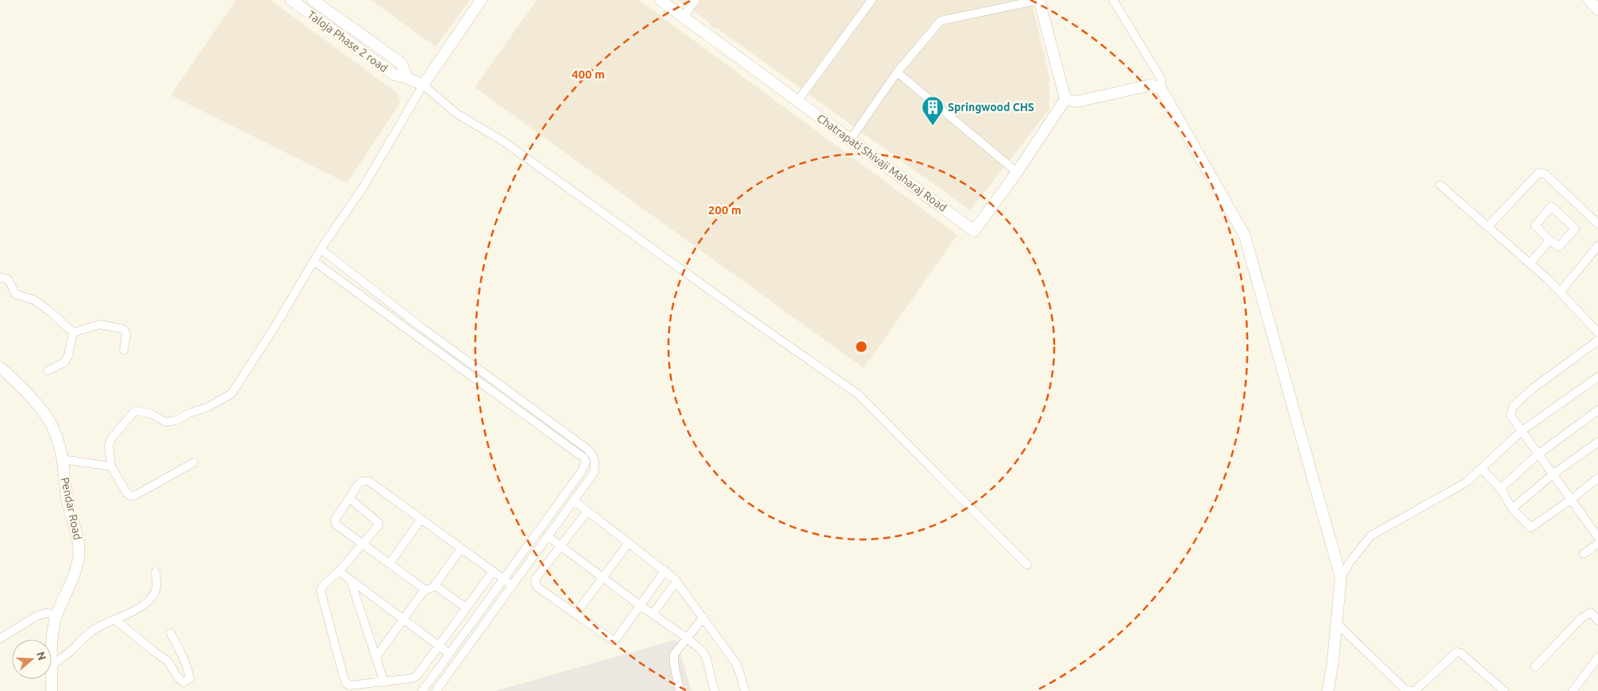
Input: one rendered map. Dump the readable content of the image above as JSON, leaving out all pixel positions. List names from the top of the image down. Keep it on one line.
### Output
{"streets":{"street":["Taloja Phase 2 road","Chatrapati Shivaji Maharaj Road","Pendar Road"]},"places":{"building":["Springwood CHS"]},"north":"right","rings":["400 m","200 m"]}
